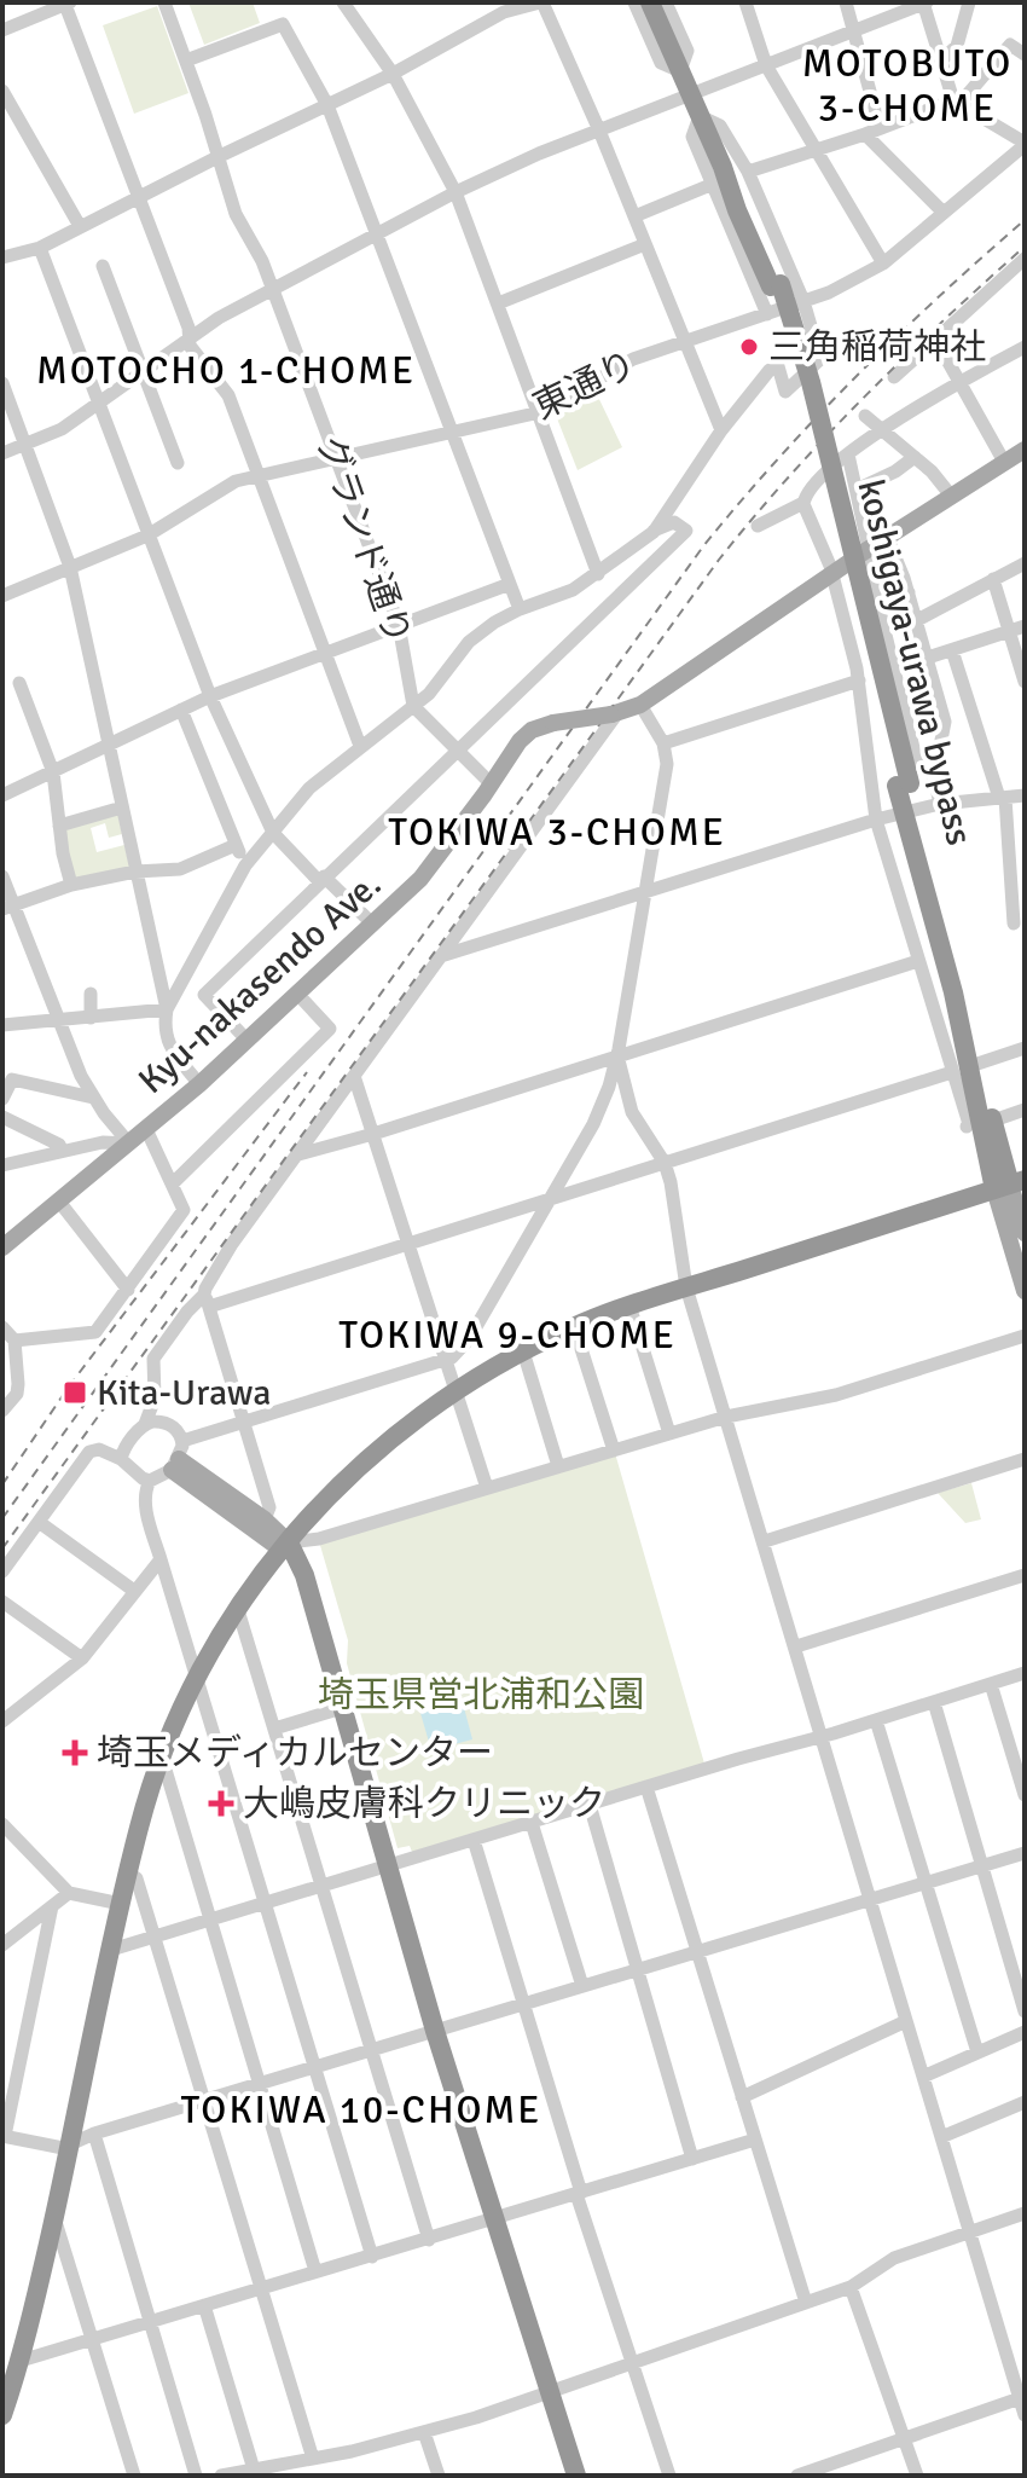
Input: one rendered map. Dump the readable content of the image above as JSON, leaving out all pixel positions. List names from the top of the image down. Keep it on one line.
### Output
{"streets":{"highway":["koshigaya-urawa bypass"],"main road":["Kyu-nakasendo Ave."],"street":["東通り","グランド通り"]},"crossings":[["東通り","グランド通り"]],"districts":["MOTOBUTO 3-CHOME","MOTOCHO 1-CHOME","TOKIWA 3-CHOME","TOKIWA 9-CHOME","TOKIWA 10-CHOME"],"parks":["埼玉県営北浦和公園"],"places":{"other":["三角稲荷神社"],"transit":["Kita-Urawa"],"health":["埼玉メディカルセンター","大嶋皮膚科クリニック"]}}
